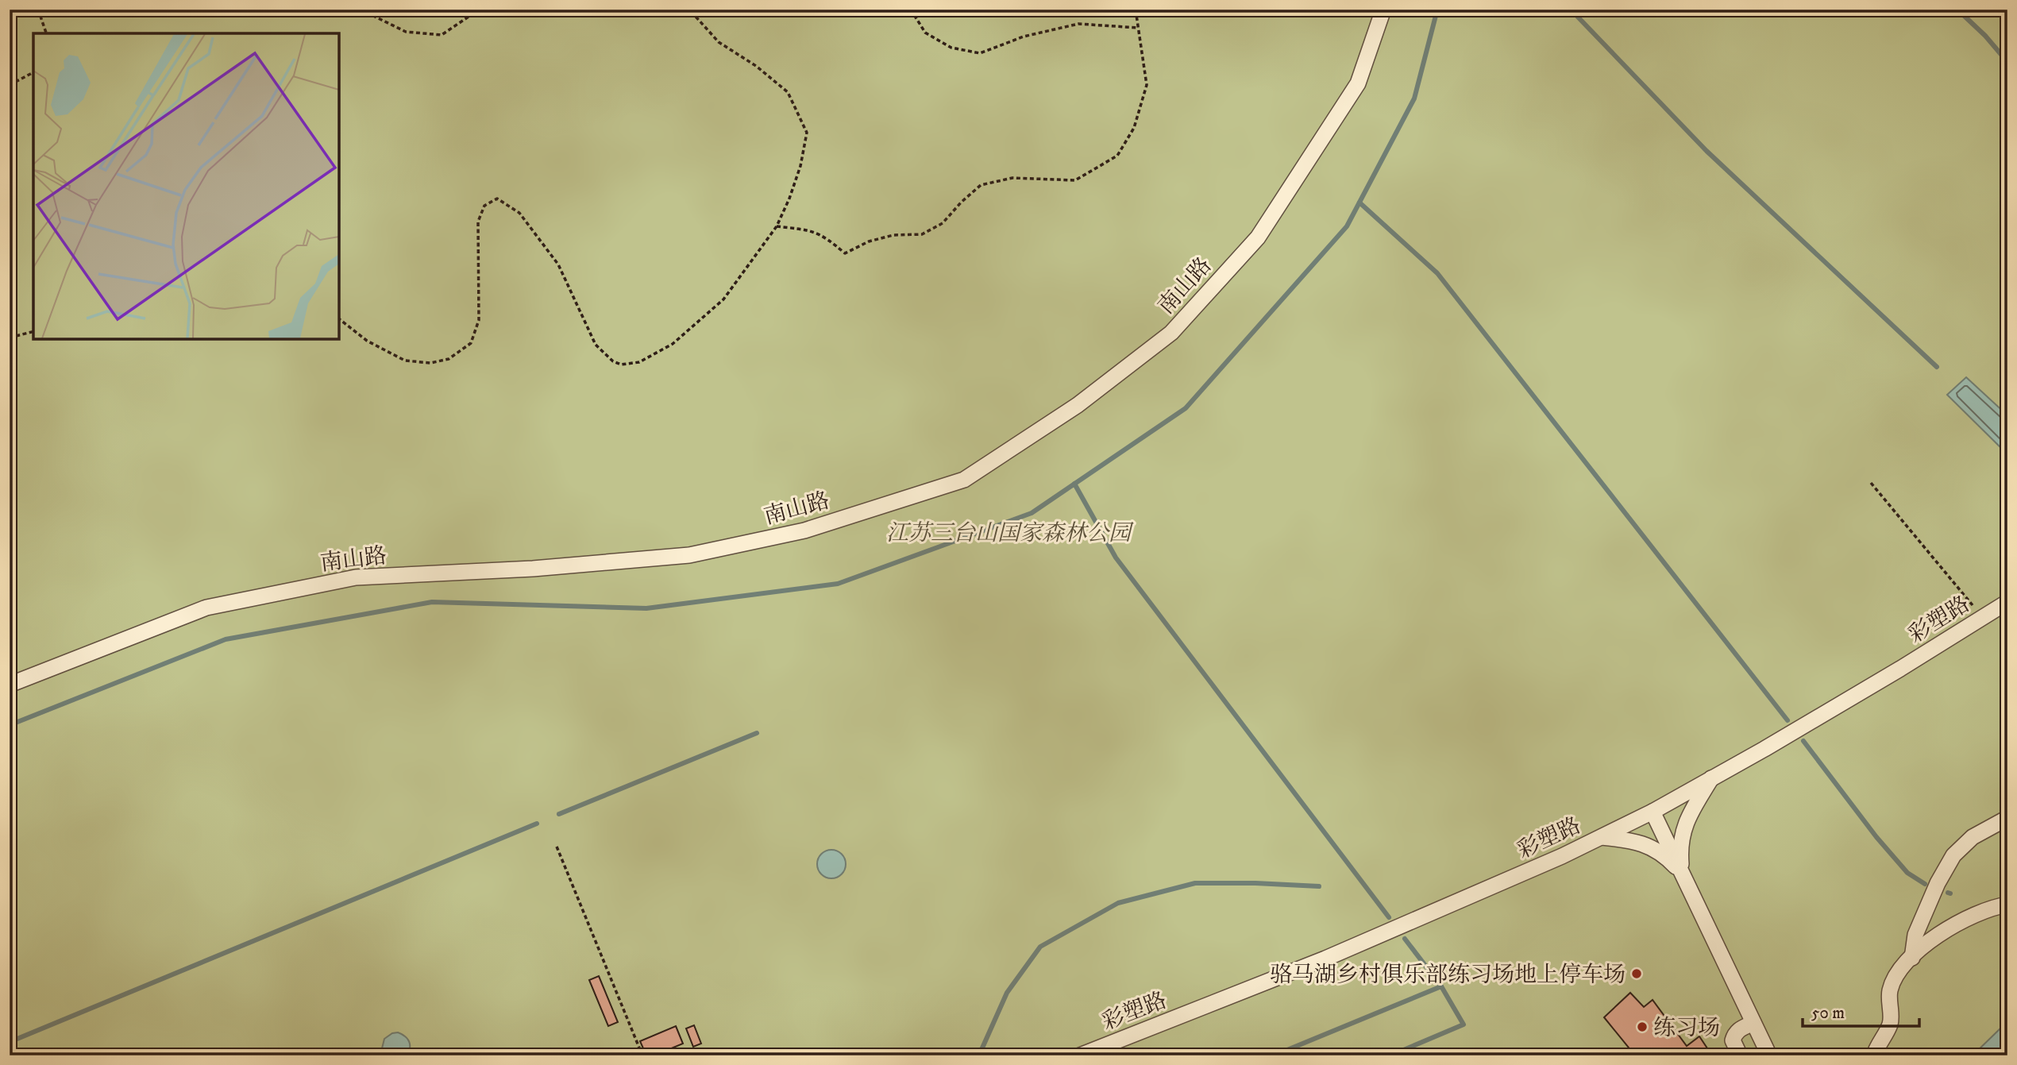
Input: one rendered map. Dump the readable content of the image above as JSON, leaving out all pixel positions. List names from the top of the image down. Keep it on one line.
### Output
{"streets":{"street":["南山路","彩塑路"]},"parks":["江苏三台山国家森林公园"],"places":["骆马湖乡村俱乐部练习场地上停车场","练习场"],"scale_bar":"50 m"}
